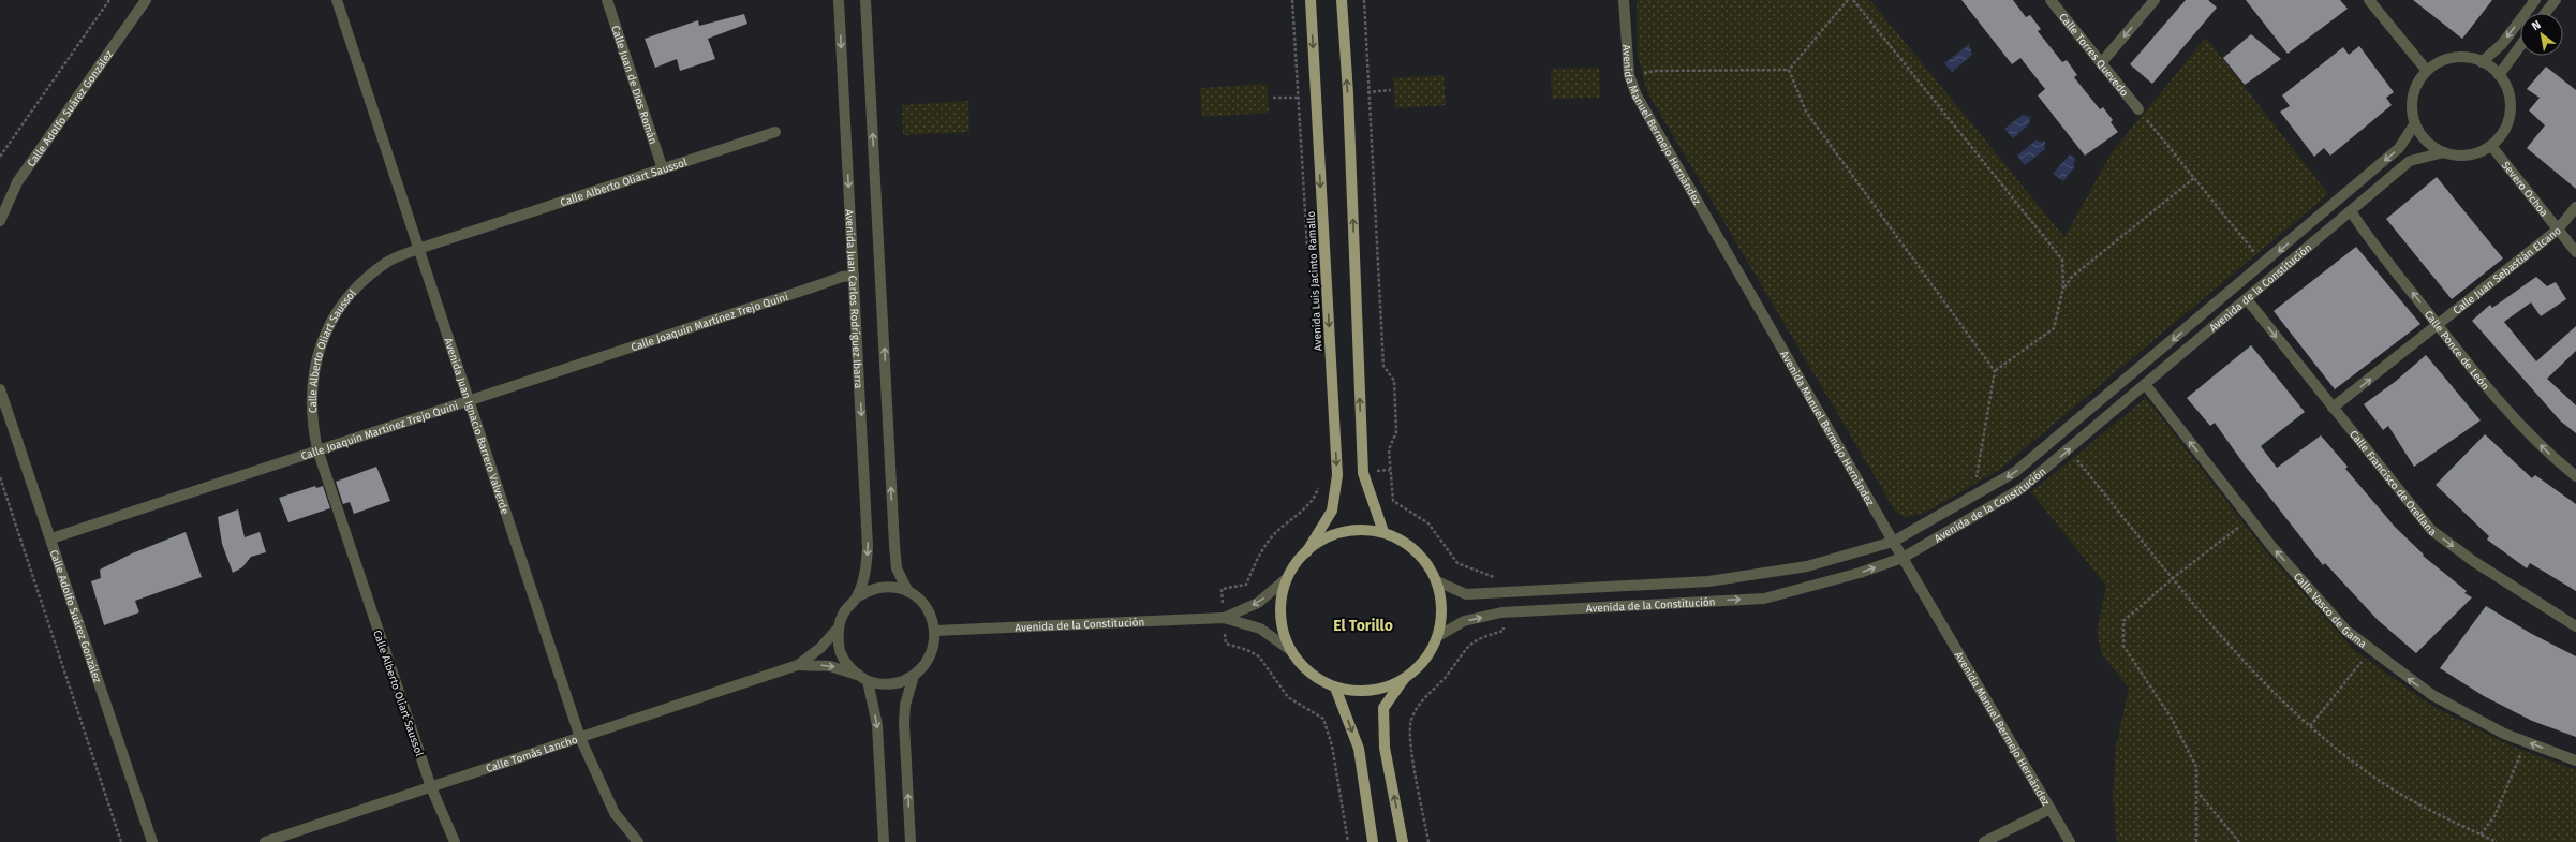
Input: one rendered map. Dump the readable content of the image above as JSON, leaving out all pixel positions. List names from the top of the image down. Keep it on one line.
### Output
{"streets":{"main road":["Avenida Luis Jacinto Ramallo"],"street":["Calle Torres Quevedo","Calle Juan de Dios Román","Calle Adolfo Suárez González","Avenida Manuel Bermejo Hernández","Calle Alberto Oliart Saussol","Severo Ochoa","Calle Juan Sebastián Elcano","Avenida de la Constitución","Avenida Juan Carlos Rodríguez Ibarra","Calle Joaquín Martínez Trejo Quini","Calle Ponce de León","Avenida Juan Ignacio Barrero Valverde","Calle Francisco de Orellana","Calle Vasco de Gama","Calle Tomás Lancho"]},"crossings":[["Calle Juan de Dios Román","Calle Alberto Oliart Saussol"],["Calle Adolfo Suárez González","Calle Joaquín Martínez Trejo Quini"],["Avenida Manuel Bermejo Hernández","Avenida de la Constitución"],["Calle Alberto Oliart Saussol","Calle Joaquín Martínez Trejo Quini"],["Calle Alberto Oliart Saussol","Avenida Juan Ignacio Barrero Valverde"],["Calle Alberto Oliart Saussol","Calle Tomás Lancho"],["Severo Ochoa","Calle Juan Sebastián Elcano"],["Severo Ochoa","Avenida de la Constitución"],["Calle Juan Sebastián Elcano","Calle Ponce de León"],["Calle Juan Sebastián Elcano","Calle Francisco de Orellana"],["Avenida de la Constitución","Avenida Juan Carlos Rodríguez Ibarra"],["Avenida de la Constitución","Calle Ponce de León"],["Avenida de la Constitución","Calle Francisco de Orellana"],["Avenida de la Constitución","Calle Vasco de Gama"],["Avenida de la Constitución","Calle Tomás Lancho"],["Avenida Juan Carlos Rodríguez Ibarra","Calle Joaquín Martínez Trejo Quini"],["Avenida Juan Carlos Rodríguez Ibarra","Calle Tomás Lancho"],["Calle Joaquín Martínez Trejo Quini","Avenida Juan Ignacio Barrero Valverde"],["Avenida Juan Ignacio Barrero Valverde","Calle Tomás Lancho"]],"one_way":["Calle Juan Sebastián Elcano","Calle Ponce de León","Calle Francisco de Orellana","Calle Vasco de Gama"],"districts":["El Torillo"],"north":"top left"}
